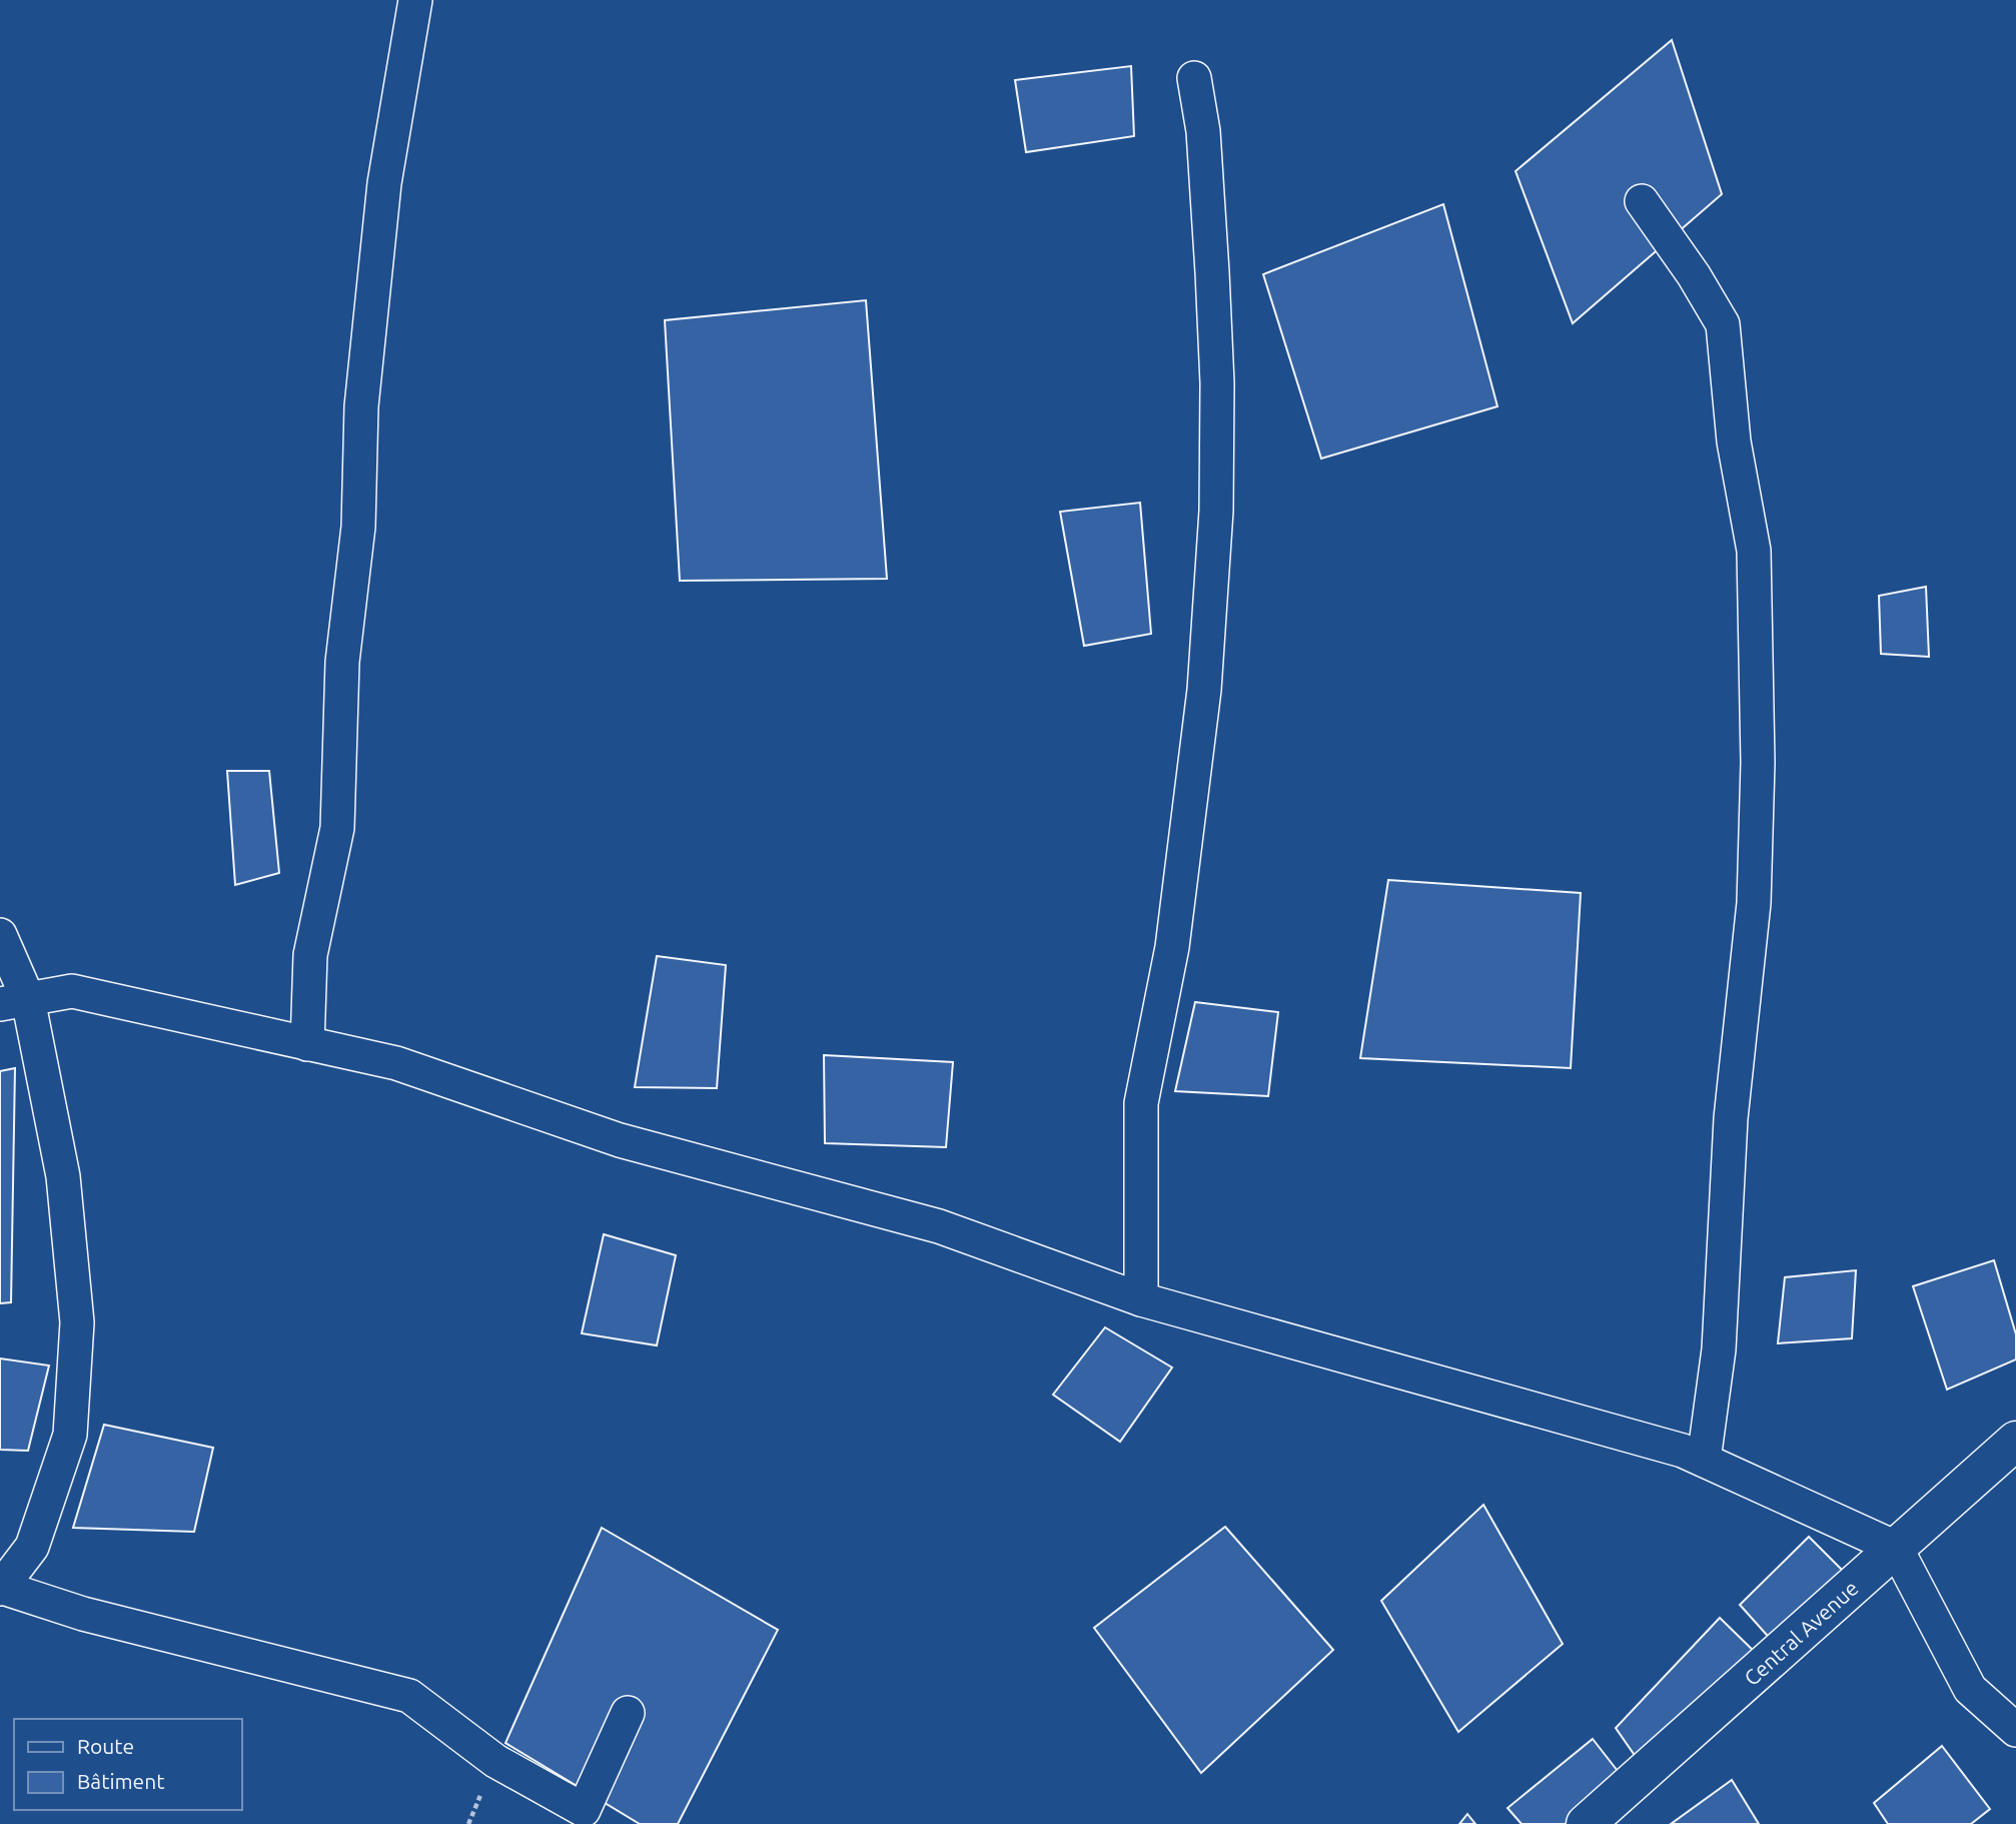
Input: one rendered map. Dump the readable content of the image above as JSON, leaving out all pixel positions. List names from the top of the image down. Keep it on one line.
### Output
{"streets":{"street":["Central Avenue"]},"legend":["Route","Bâtiment"]}
